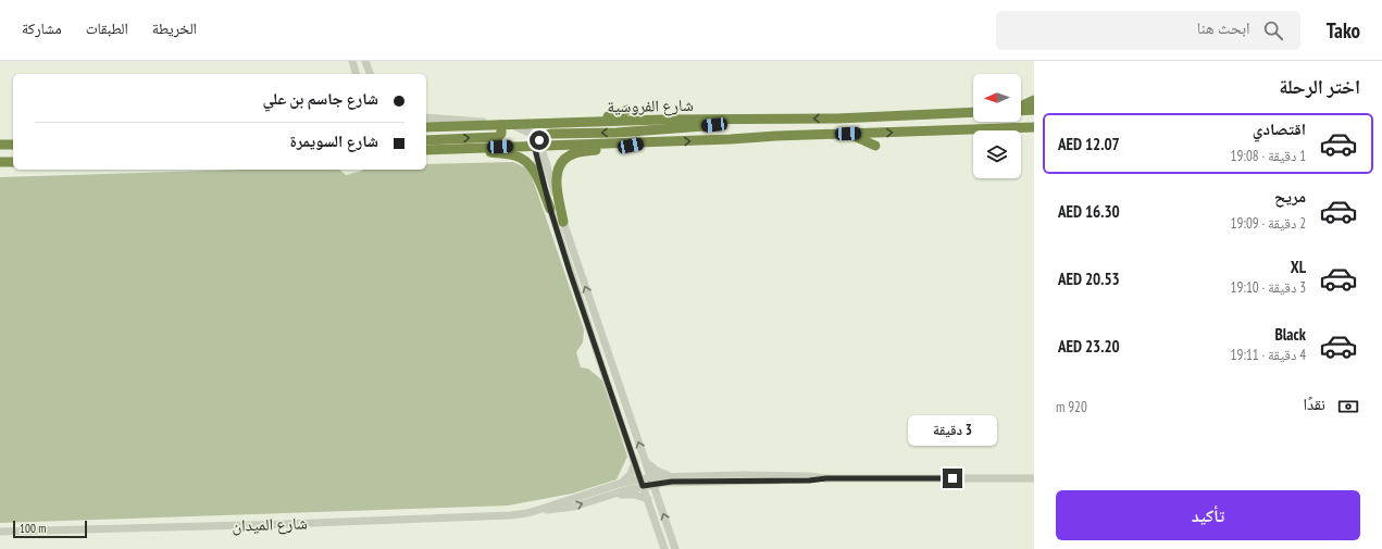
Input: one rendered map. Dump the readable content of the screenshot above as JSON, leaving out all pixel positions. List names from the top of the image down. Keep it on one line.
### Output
{"streets":{"highway":["شارع الفروسية"],"street":["شارع الميدان"]},"scale_bar":"100 m","north":"left","page":{"header":"Tako","search":"ابحث هنا","nav":["الخريطة","الطبقات","مشاركة"],"heading":"اختر الرحلة","banner":["شارع جاسم بن علي","شارع السويمرة"],"list":[{"name":"اقتصادي","note":"1 دقيقة · 19:08","value":"AED 12.07"},{"name":"مريح","note":"2 دقيقة · 19:09","value":"AED 16.30"},{"name":"XL","note":"3 دقيقة · 19:10","value":"AED 20.53"},{"name":"Black","note":"4 دقيقة · 19:11","value":"AED 23.20"}],"pay":["نقدًا","920 m"],"bubble":"3 دقيقة","buttons":"تأكيد","scale":"100 m"}}
